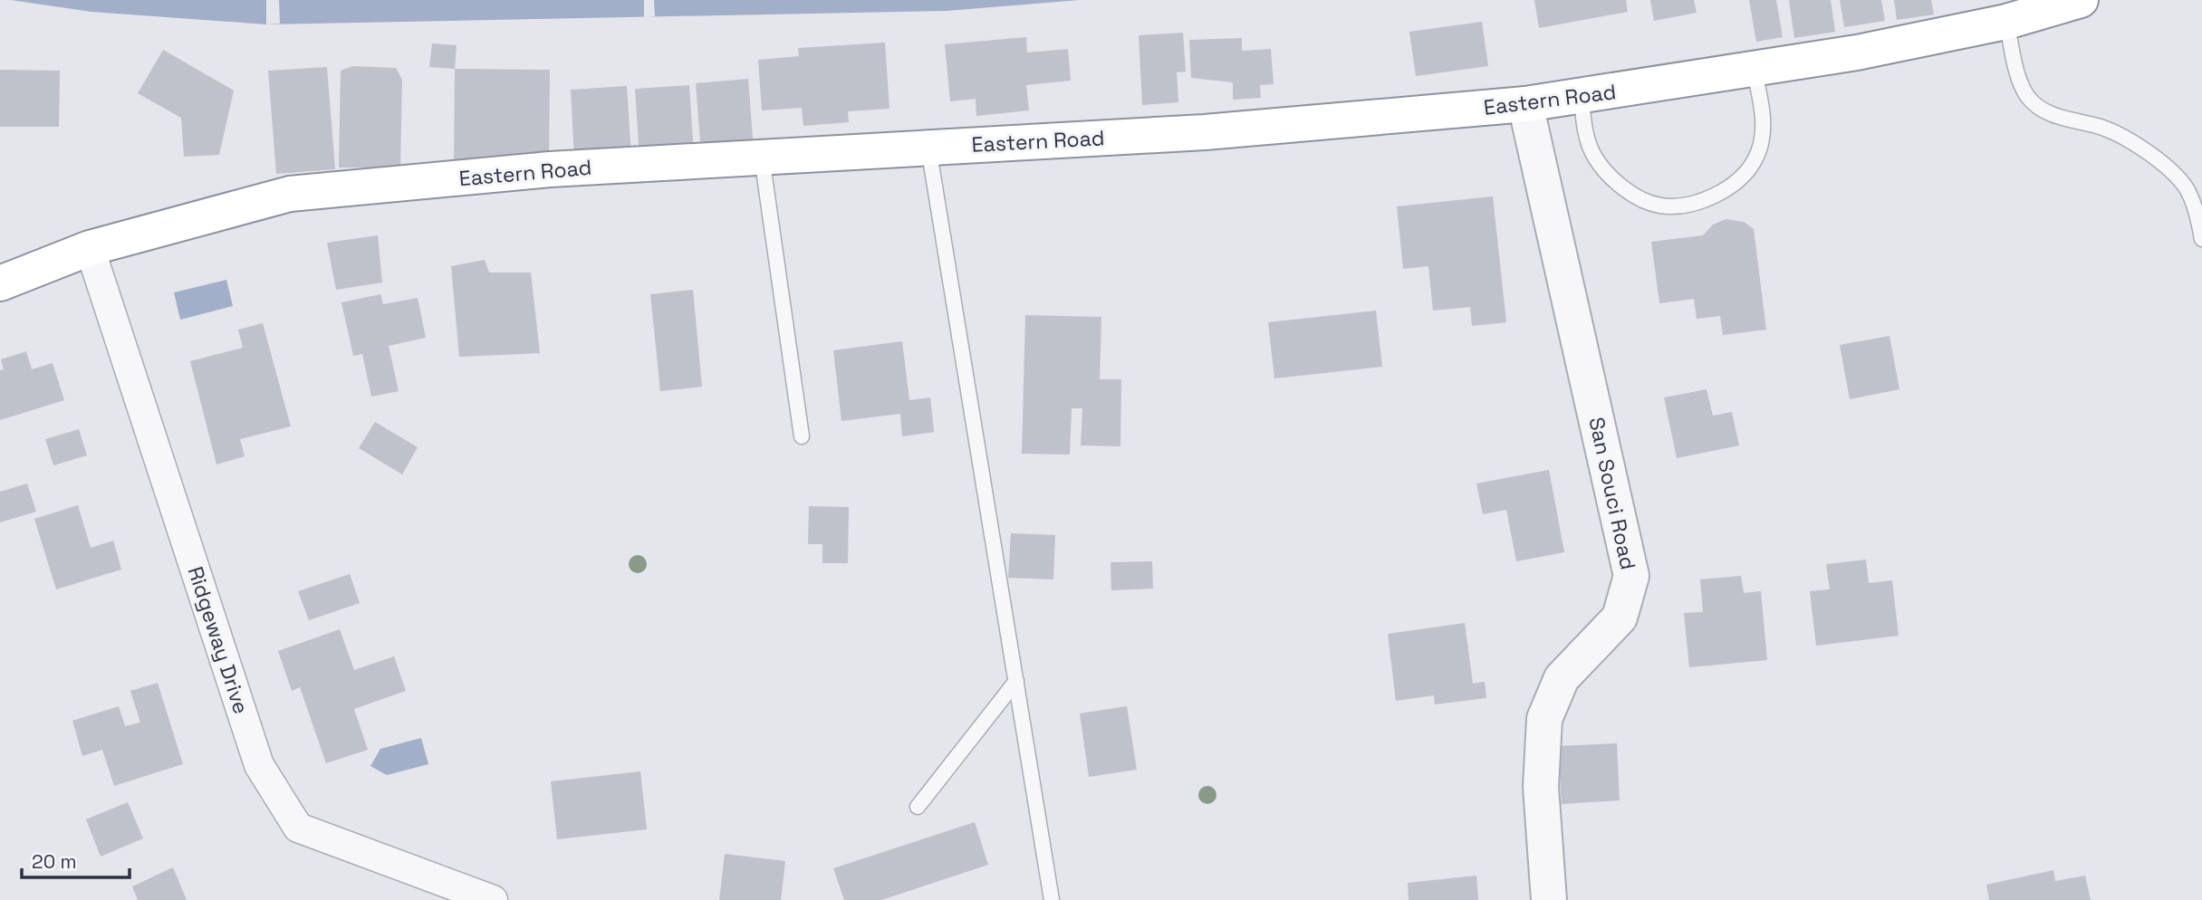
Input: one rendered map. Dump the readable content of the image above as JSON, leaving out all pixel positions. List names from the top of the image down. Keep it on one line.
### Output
{"streets":{"highway":["Eastern Road"],"street":["San Souci Road","Ridgeway Drive"]},"crossings":[["Eastern Road","San Souci Road"],["Eastern Road","Ridgeway Drive"]],"scale_bar":"20 m"}
